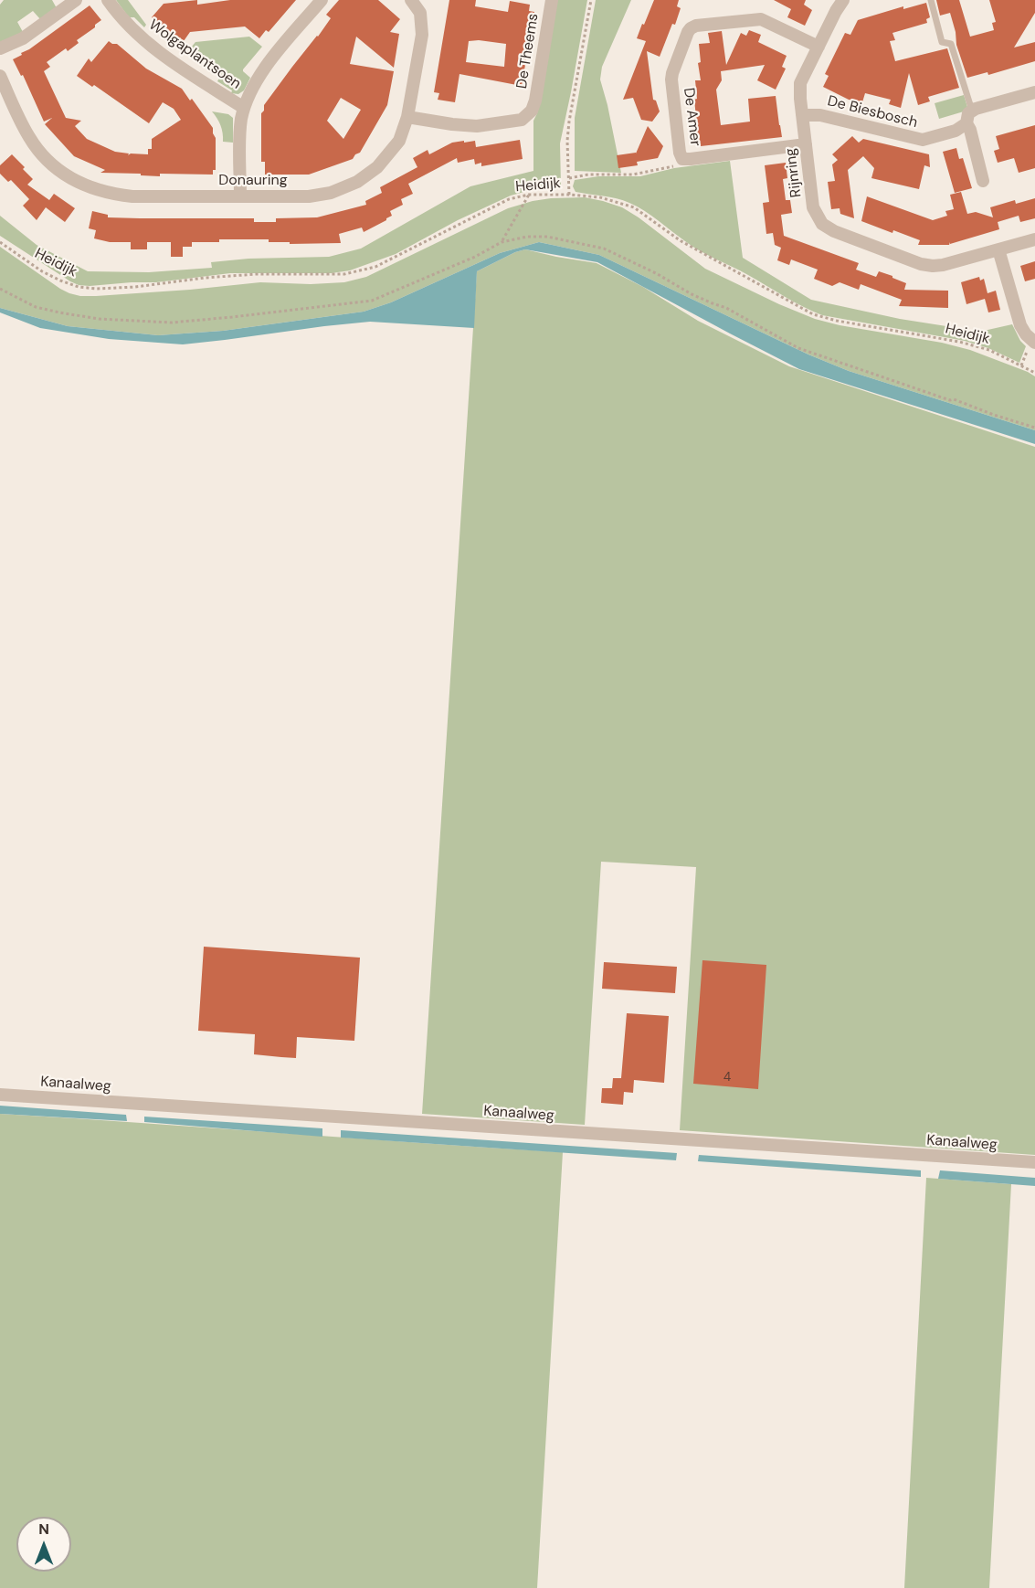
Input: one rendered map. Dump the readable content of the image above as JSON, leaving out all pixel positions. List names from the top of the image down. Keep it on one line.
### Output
{"streets":{"street":["De Theems","Wolgaplantsoen","De Biesbosch","De Amer","Rijnring","Donauring","Kanaalweg"],"path":["Heidijk"]},"crossings":[["De Theems","Donauring"],["Wolgaplantsoen","Donauring"],["De Biesbosch","Rijnring"],["De Amer","Rijnring"]],"house_numbers":["4"],"north":"top"}
